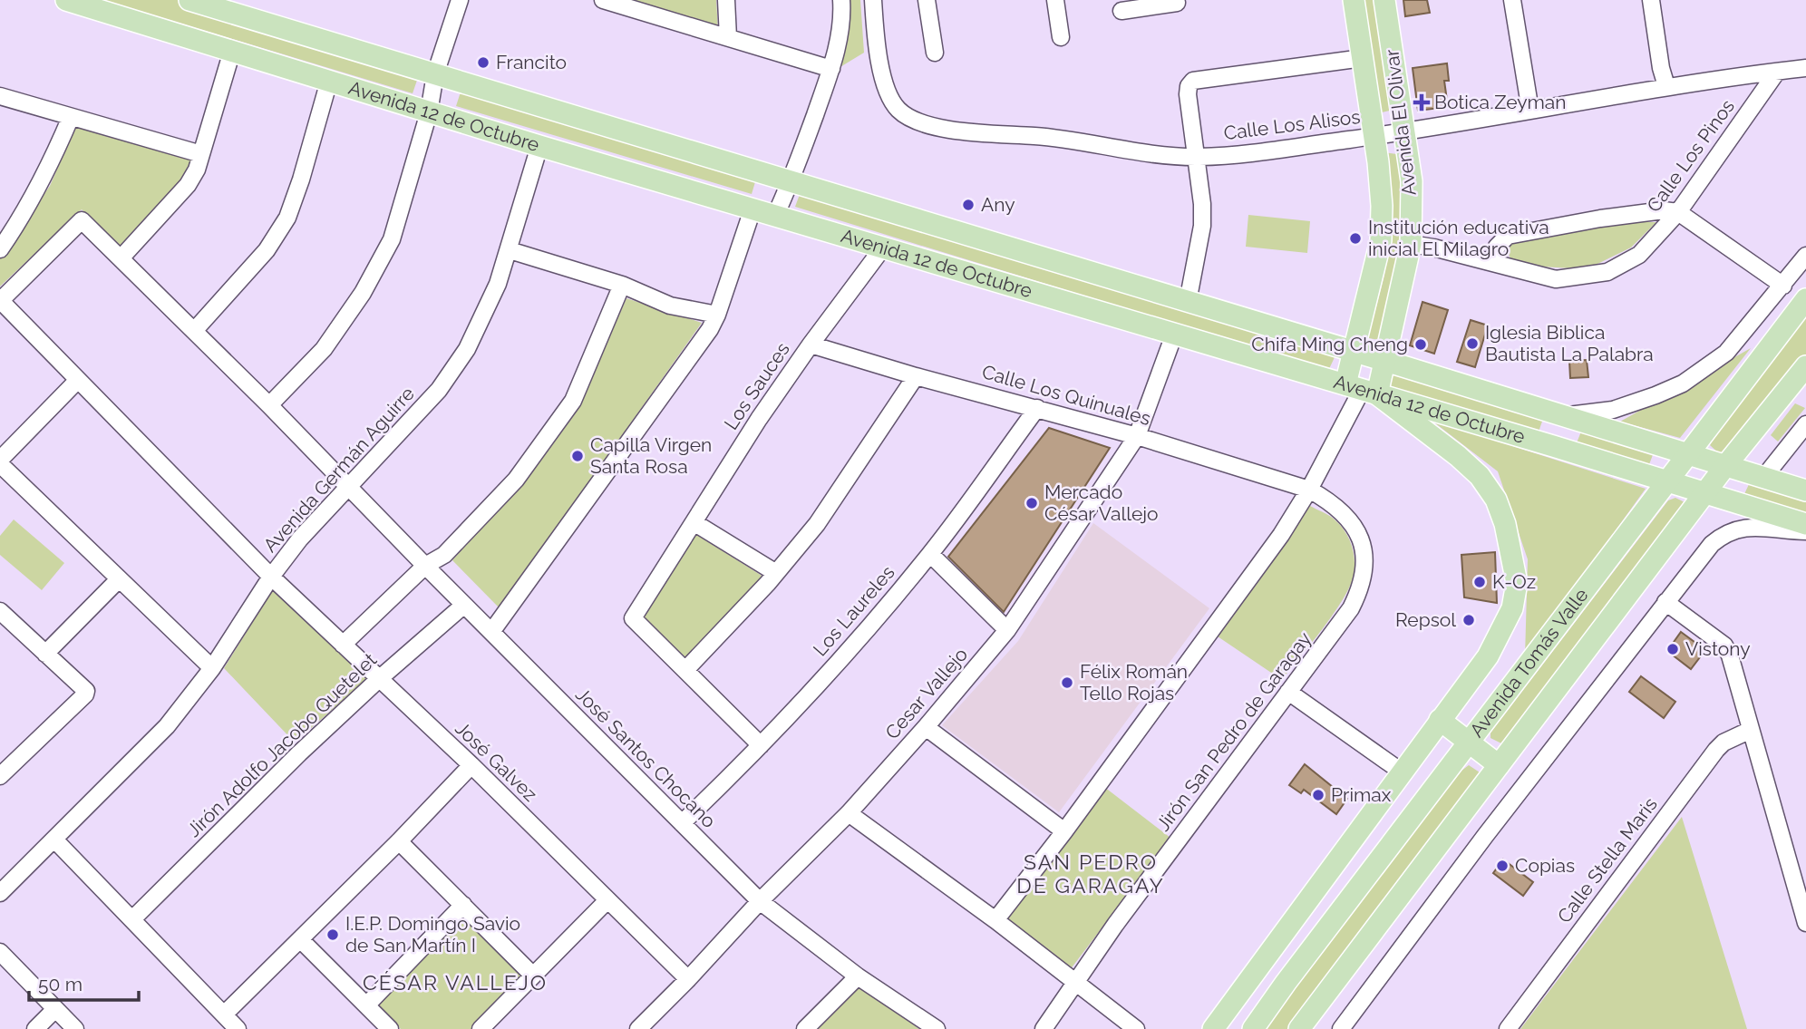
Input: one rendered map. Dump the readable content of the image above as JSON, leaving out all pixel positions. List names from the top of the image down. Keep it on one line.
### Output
{"streets":{"main road":["Avenida 12 de Octubre","Avenida El Olivar","Avenida Tomás Valle"],"street":["Calle Los Alisos","Calle Los Pinos","Los Sauces","Calle Los Quinuales","Avenida Germán Aguirre","Los Laureles","Cesar Vallejo","Jirón San Pedro de Garagay","Jirón Adolfo Jacobo Quetelet","José Santos Chocano","José Galvez","Calle Stella Maris"]},"crossings":[["Avenida 12 de Octubre","Avenida El Olivar"],["Avenida 12 de Octubre","Los Sauces"],["Avenida 12 de Octubre","Avenida Germán Aguirre"],["Avenida 12 de Octubre","Avenida Tomás Valle"],["Avenida 12 de Octubre","Cesar Vallejo"],["Avenida El Olivar","Calle Los Alisos"],["Avenida El Olivar","Calle Los Pinos"],["Avenida El Olivar","Avenida Tomás Valle"],["Calle Los Alisos","Calle Los Pinos"],["Los Sauces","Calle Los Quinuales"],["Calle Los Quinuales","Los Laureles"],["Calle Los Quinuales","Cesar Vallejo"],["Calle Los Quinuales","Jirón San Pedro de Garagay"],["Avenida Germán Aguirre","José Santos Chocano"],["Avenida Germán Aguirre","José Galvez"],["Los Laureles","José Santos Chocano"],["Cesar Vallejo","José Santos Chocano"],["Cesar Vallejo","José Galvez"],["Jirón Adolfo Jacobo Quetelet","José Santos Chocano"],["Jirón Adolfo Jacobo Quetelet","José Galvez"],["José Santos Chocano","José Galvez"]],"districts":["SAN PEDRO DE GARAGAY","CÉSAR VALLEJO"],"places":{"other":["Francito","Any","Institución educativa inicial El Milagro","Iglesia Biblica Bautista La Palabra","Chifa Ming Cheng","Capilla Virgen Santa Rosa","Mercado César Vallejo","K-Oz","Repsol","Vistony","Félix Román Tello Rojas","Primax","Copias","I.E.P. Domingo Savio de San Martín I"],"health":["Botica Zeyman"]},"scale_bar":"50 m"}
